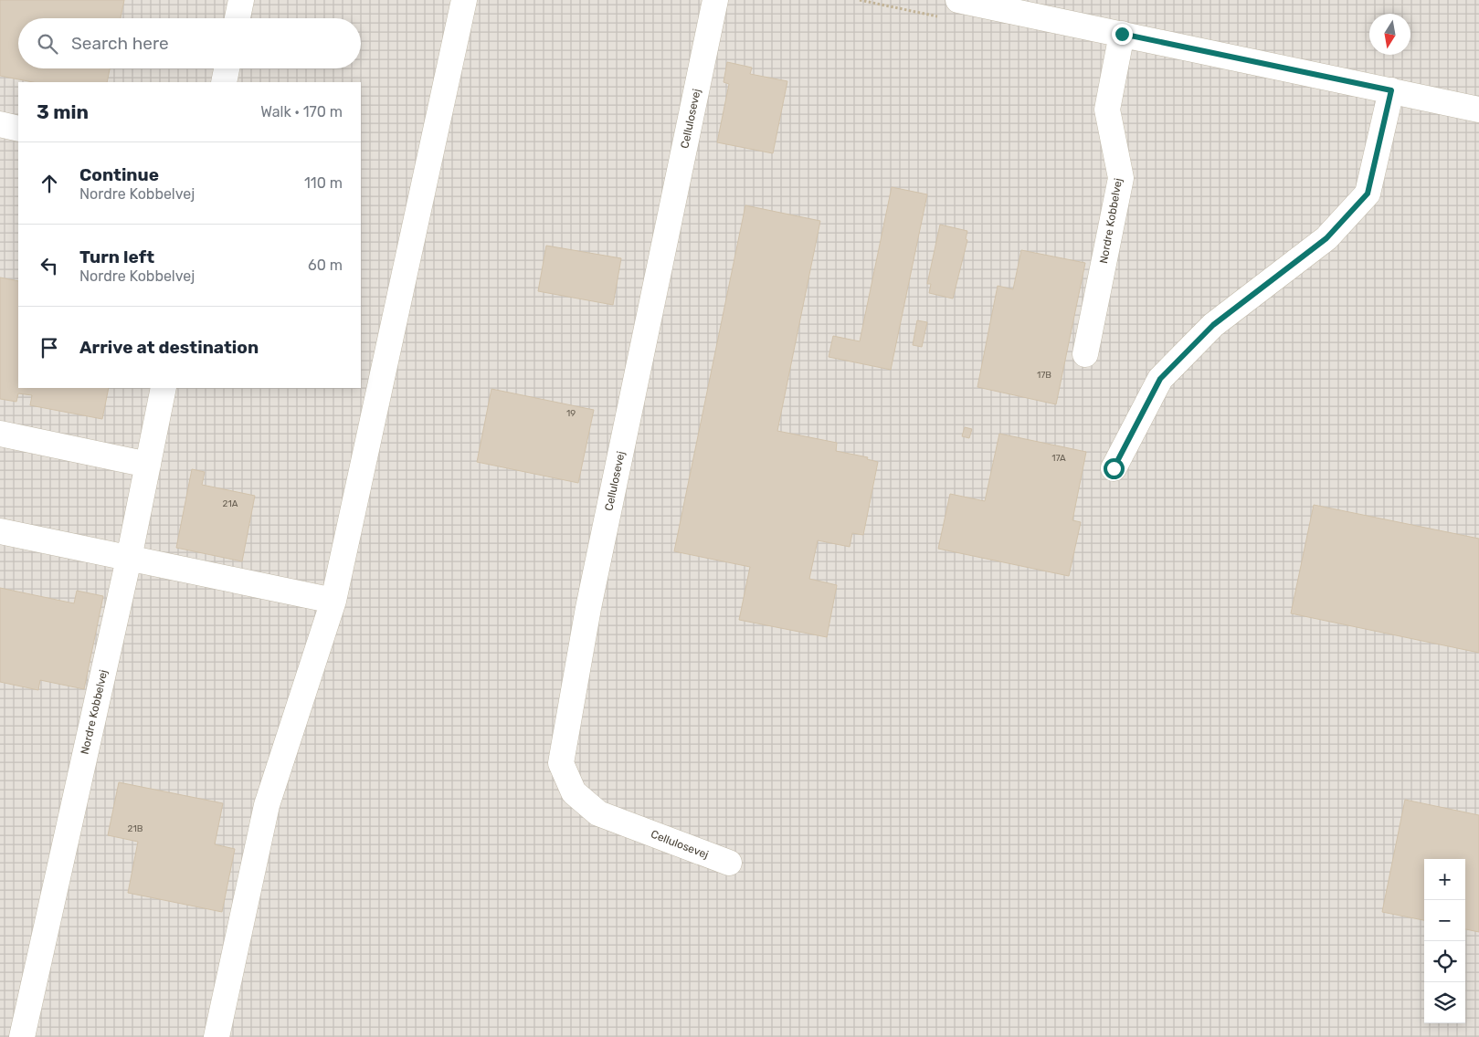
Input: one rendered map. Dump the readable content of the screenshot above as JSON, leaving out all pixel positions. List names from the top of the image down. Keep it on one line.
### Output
{"streets":{"street":["Cellulosevej","Nordre Kobbelvej"]},"house_numbers":["17B","19","17A","21A","21B"],"north":"bottom","page":{"search":"Search here","heading":["3 min","Walk · 170 m"],"list":[["Continue","Nordre Kobbelvej","110 m"],["Turn left","Nordre Kobbelvej","60 m"],"Arrive at destination"],"map_buttons":["+","−"]}}
